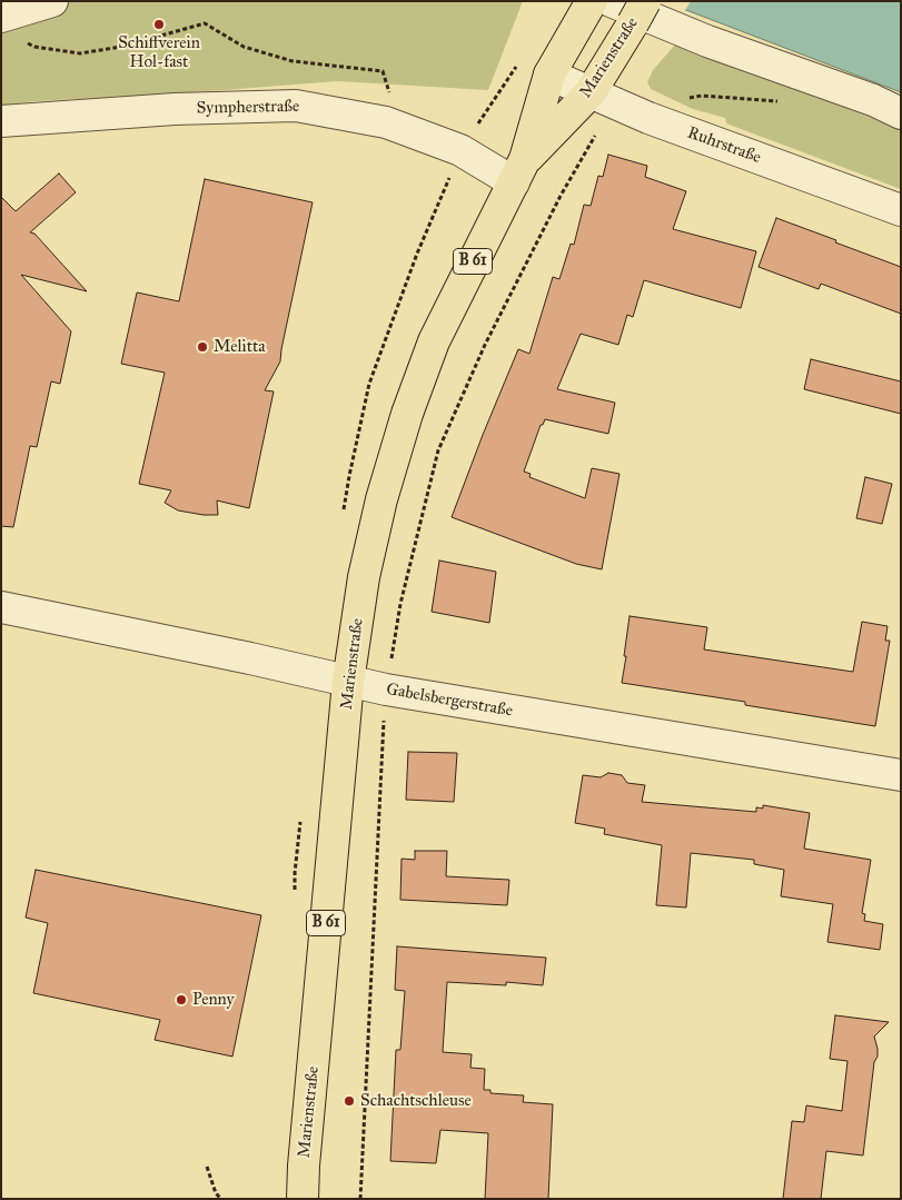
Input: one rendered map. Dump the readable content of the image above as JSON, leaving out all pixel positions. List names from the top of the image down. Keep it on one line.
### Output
{"streets":{"main road":["Marienstraße","B 61"],"street":["Sympherstraße","Ruhrstraße","Gabelsbergerstraße"]},"crossings":[["Marienstraße","Sympherstraße"],["Marienstraße","Ruhrstraße"],["Marienstraße","Gabelsbergerstraße"]],"places":["Schiffverein Hol-fast","Melitta","Penny","Schachtschleuse"]}
